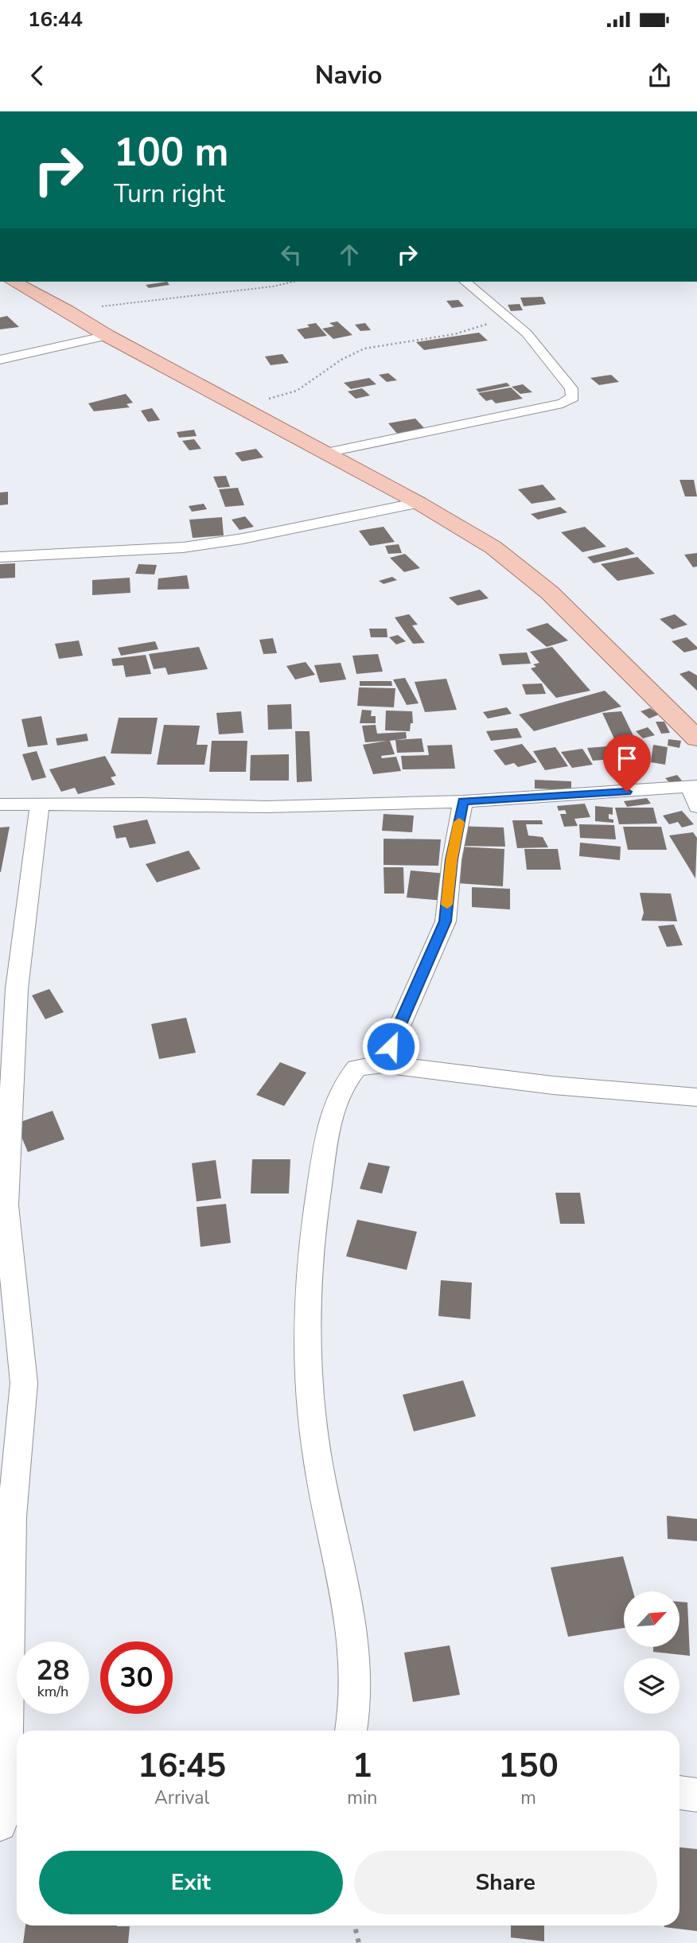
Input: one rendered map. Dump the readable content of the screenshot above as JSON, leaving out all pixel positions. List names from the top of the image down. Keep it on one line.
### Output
{"north":"top right","page":{"status":"16:44","header":"Navio","turn":["100 m","Turn right"],"speed":"28 km/h","limit":"30","eta":["16:45","Arrival","1","min","150","m"],"buttons":["Exit","Share"]}}
